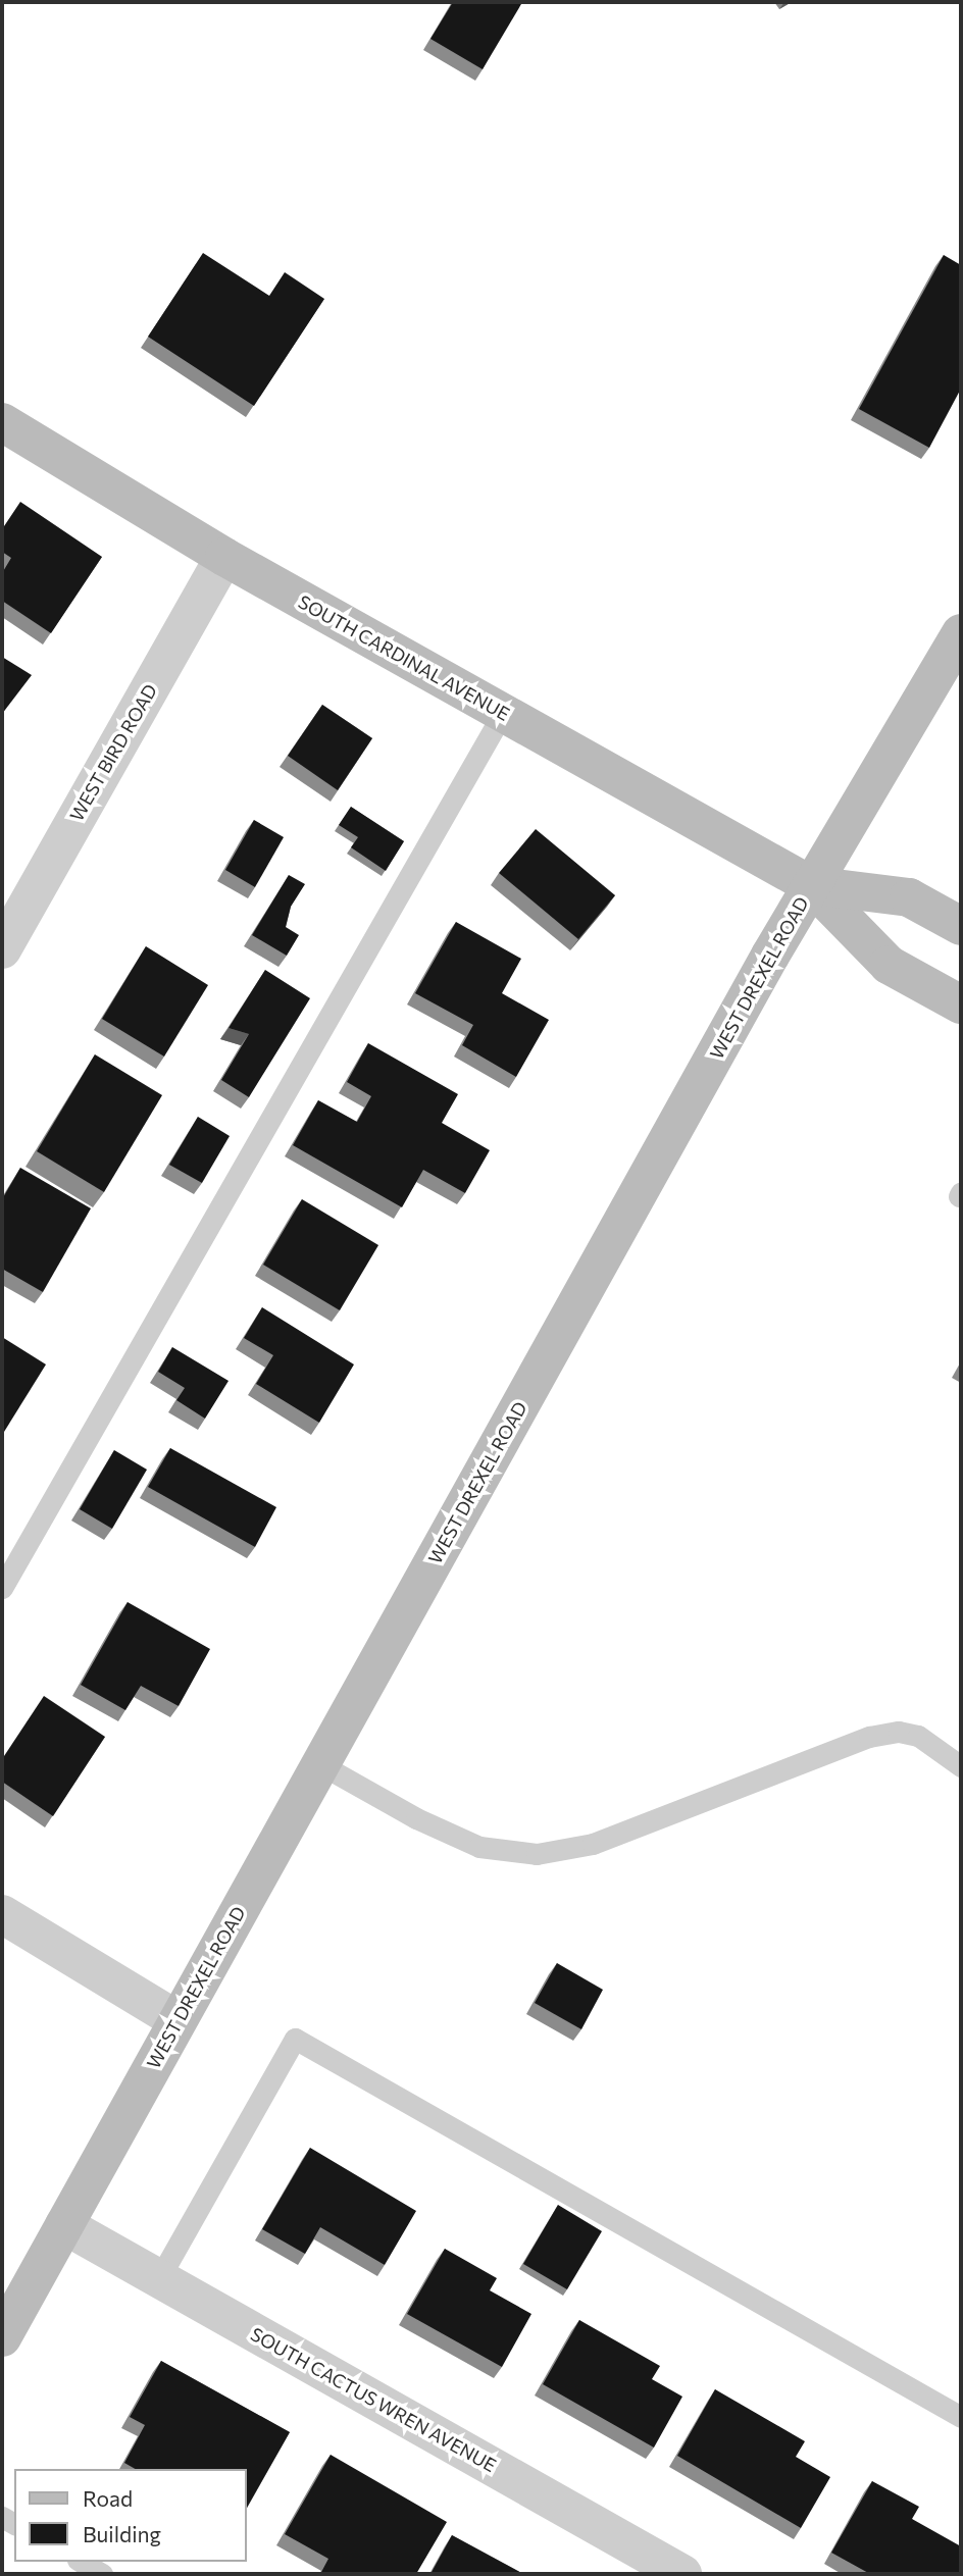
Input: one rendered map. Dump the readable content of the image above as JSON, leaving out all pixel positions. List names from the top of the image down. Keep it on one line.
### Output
{"streets":{"street":["SOUTH CARDINAL AVENUE","WEST BIRD ROAD","WEST DREXEL ROAD","SOUTH CACTUS WREN AVENUE"]},"crossings":[["SOUTH CARDINAL AVENUE","WEST BIRD ROAD"],["SOUTH CARDINAL AVENUE","WEST DREXEL ROAD"],["WEST DREXEL ROAD","SOUTH CACTUS WREN AVENUE"]],"legend":["Road","Building"]}
